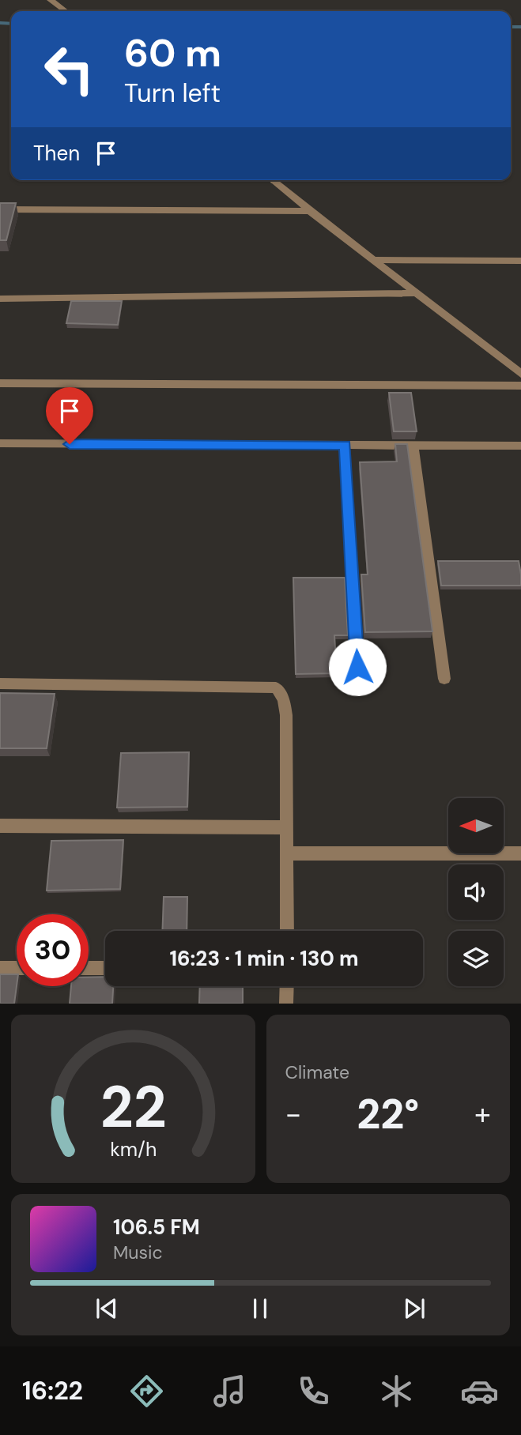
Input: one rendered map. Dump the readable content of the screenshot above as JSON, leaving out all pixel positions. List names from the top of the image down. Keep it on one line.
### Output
{"north":"left","page":{"turn":["60 m","Turn left"],"then":"Then","limit":"30","trip":"16:23 · 1 min · 130 m","tile":"Climate","heat":["−","22°","+"],"song":["106.5 FM","Music"],"tabs":"16:22","gauge":["22","km/h"]}}
